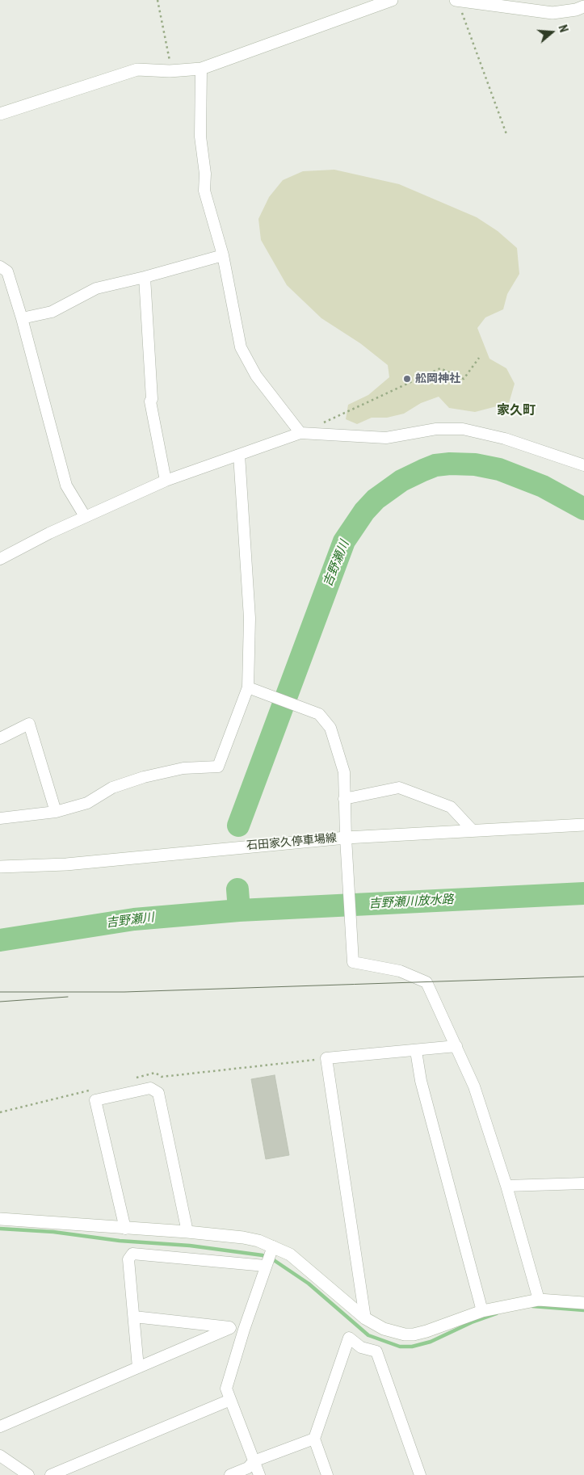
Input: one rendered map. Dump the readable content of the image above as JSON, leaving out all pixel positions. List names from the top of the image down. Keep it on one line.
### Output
{"streets":{"street":["石田家久停車場線"]},"districts":["家久町"],"water":["吉野瀬川","吉野瀬川放水路"],"places":["舩岡神社"],"north":"right"}
